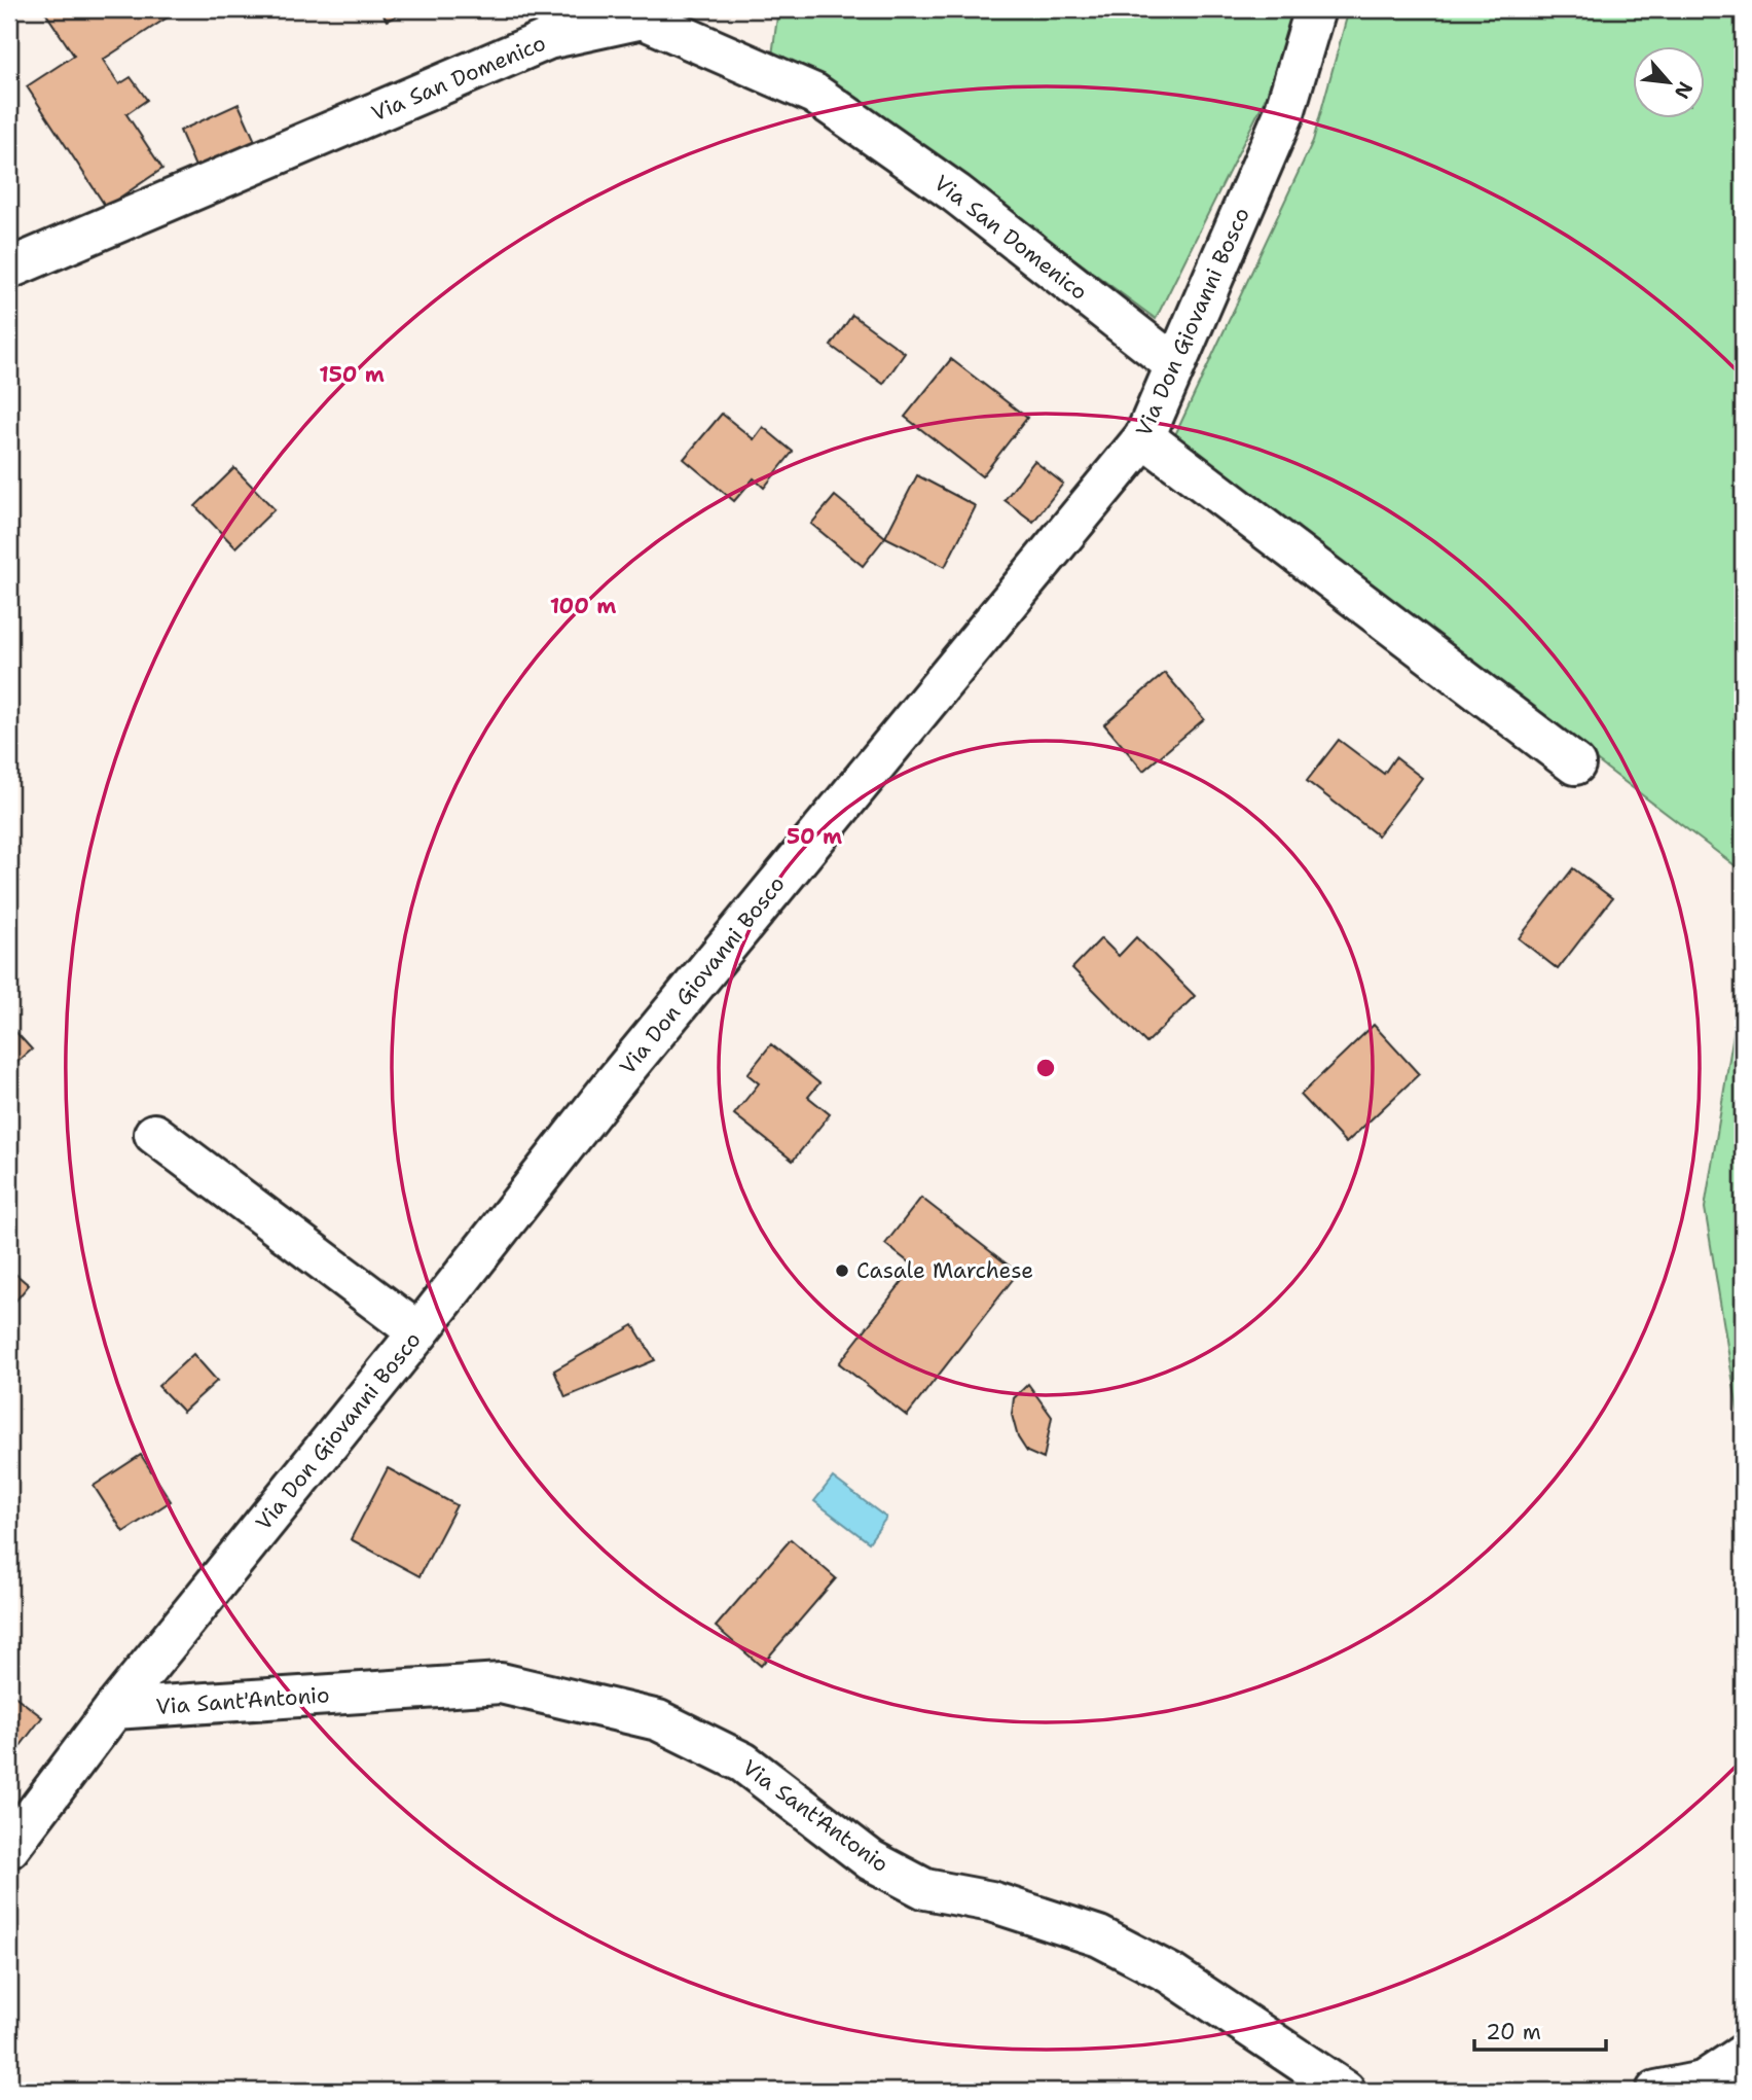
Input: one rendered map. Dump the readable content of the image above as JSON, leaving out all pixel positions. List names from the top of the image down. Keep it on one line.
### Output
{"streets":{"street":["Via San Domenico","Via Don Giovanni Bosco","Via Sant'Antonio"]},"crossings":[["Via San Domenico","Via Don Giovanni Bosco"],["Via Don Giovanni Bosco","Via Sant'Antonio"]],"places":["Casale Marchese"],"scale_bar":"20 m","north":"bottom right","rings":["150 m","100 m","50 m"]}
